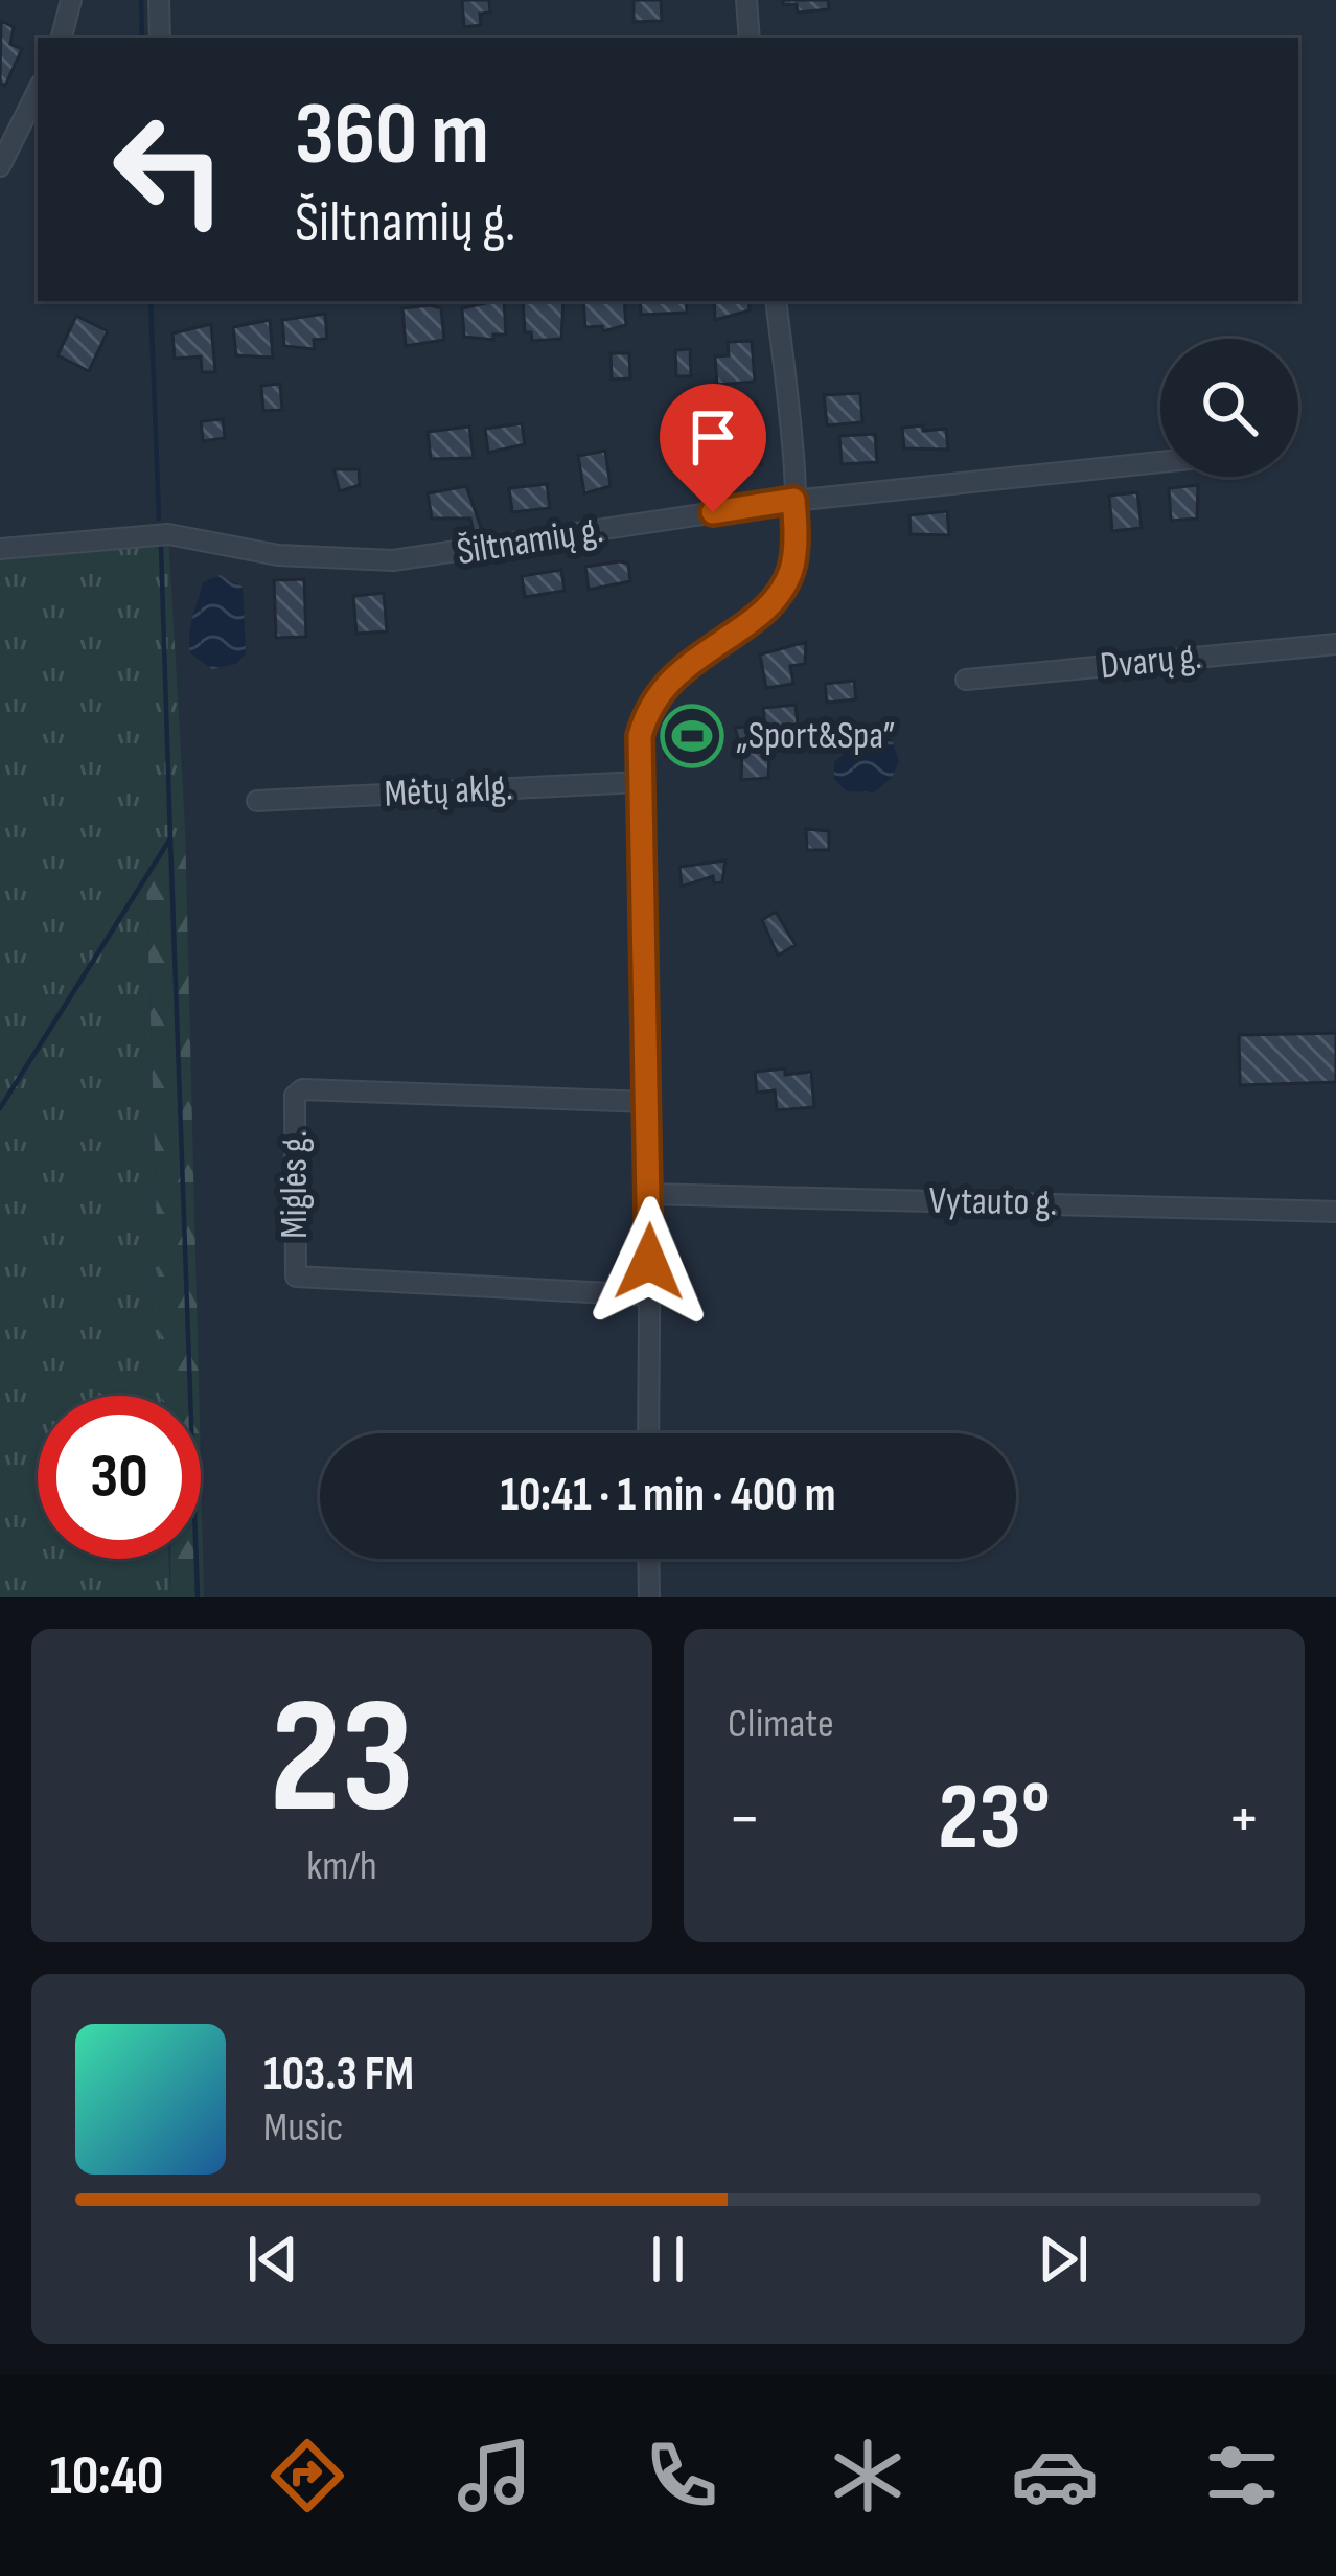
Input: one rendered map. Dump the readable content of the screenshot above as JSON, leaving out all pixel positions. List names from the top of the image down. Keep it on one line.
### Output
{"streets":{"street":["Šiltnamių g.","Dvarų g.","Mėtų aklg.","Miglės g.","Vytauto g."]},"places":{"sports":["„Sport&Spa”"]},"page":{"turn":["360 m","Šiltnamių g."],"limit":"30","trip":"10:41 · 1 min · 400 m","tile":[["23","km/h"],"Climate"],"heat":["−","23°","+"],"song":["103.3 FM","Music"],"tabs":"10:40"}}
